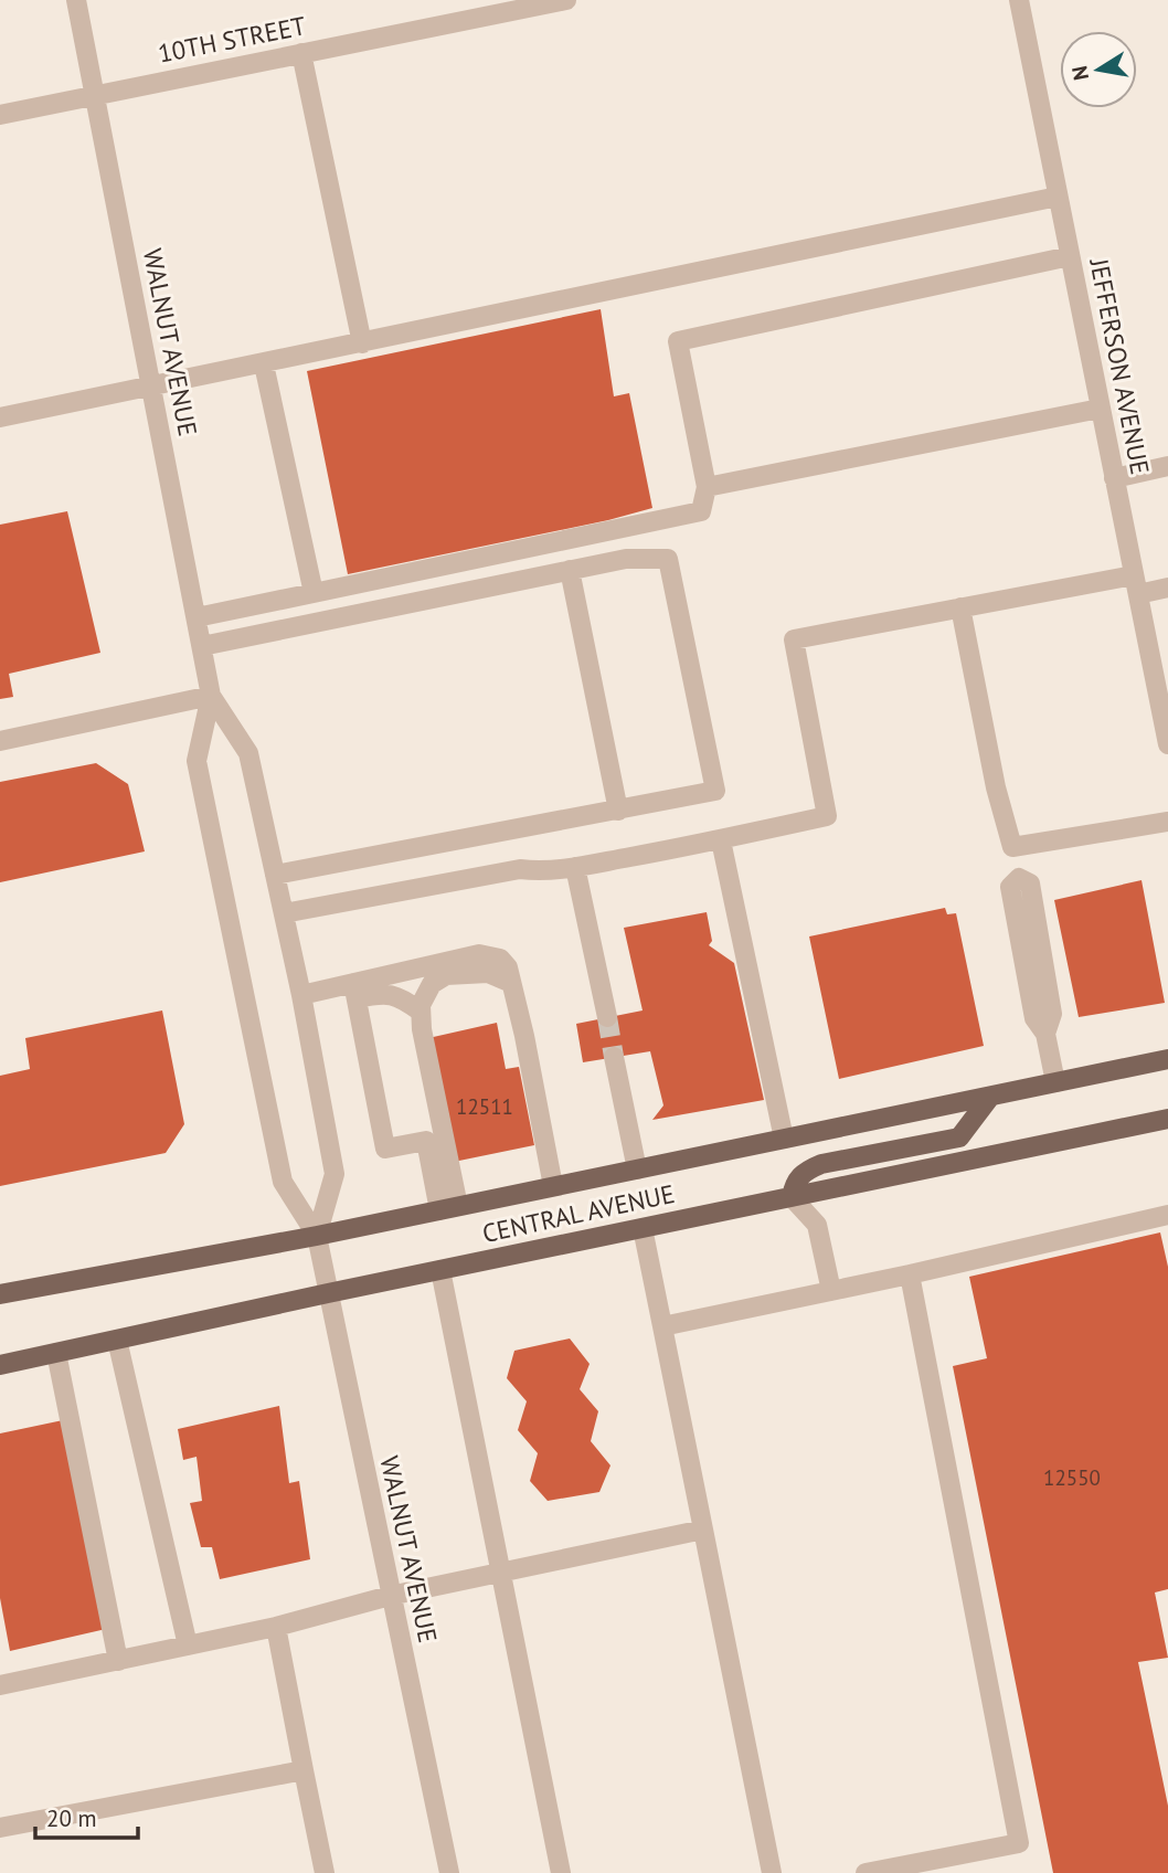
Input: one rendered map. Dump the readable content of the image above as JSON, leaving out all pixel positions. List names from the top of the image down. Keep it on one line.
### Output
{"streets":{"main road":["CENTRAL AVENUE"],"street":["10TH STREET","WALNUT AVENUE","JEFFERSON AVENUE"]},"crossings":[["10TH STREET","WALNUT AVENUE"],["WALNUT AVENUE","CENTRAL AVENUE"]],"house_numbers":["12511","12550"],"scale_bar":"20 m","north":"left"}
